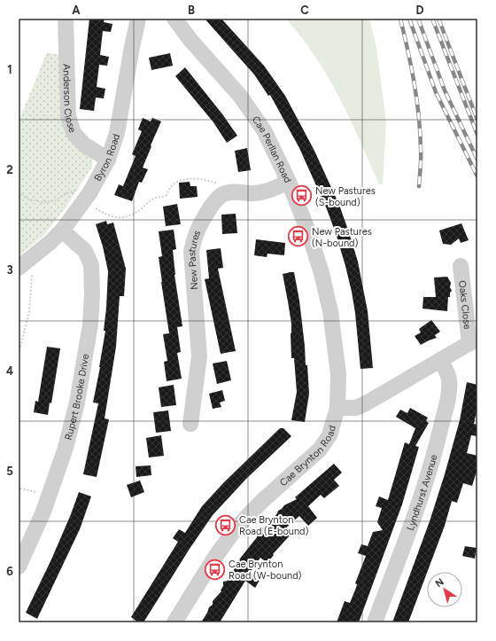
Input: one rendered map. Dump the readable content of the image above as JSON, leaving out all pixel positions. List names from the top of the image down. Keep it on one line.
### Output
{"streets":{"street":["Anderson Close","Cae Perllan Road","Byron Road","New Pastures","Oaks Close","Rupert Brooke Drive","Cae Brynton Road","Lyndhurst Avenue"]},"crossings":[["Anderson Close","Byron Road"],["Cae Perllan Road","Cae Brynton Road"],["Byron Road","Rupert Brooke Drive"]],"places":{"bus stop":["New Pastures (S-bound)","New Pastures (N-bound)","Cae Brynton Road (E-bound)","Cae Brynton Road (W-bound)"]},"north":"top left","grid":{"columns":["A","B","C","D"],"rows":["1","2","3","4","5","6"]}}
